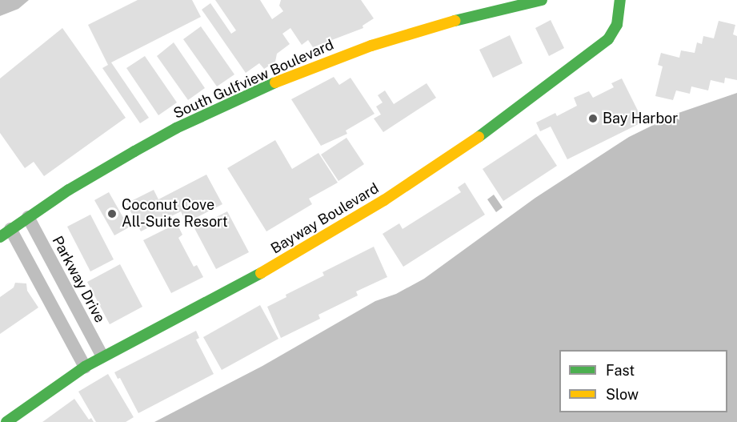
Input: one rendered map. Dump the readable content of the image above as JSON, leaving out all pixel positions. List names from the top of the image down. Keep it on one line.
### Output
{"streets":{"street":["South Gulfview Boulevard","Bayway Boulevard","Parkway Drive"]},"crossings":[["South Gulfview Boulevard","Parkway Drive"],["Bayway Boulevard","Parkway Drive"]],"places":["Bay Harbor","Coconut Cove All-Suite Resort"],"legend":["Fast","Slow"]}
